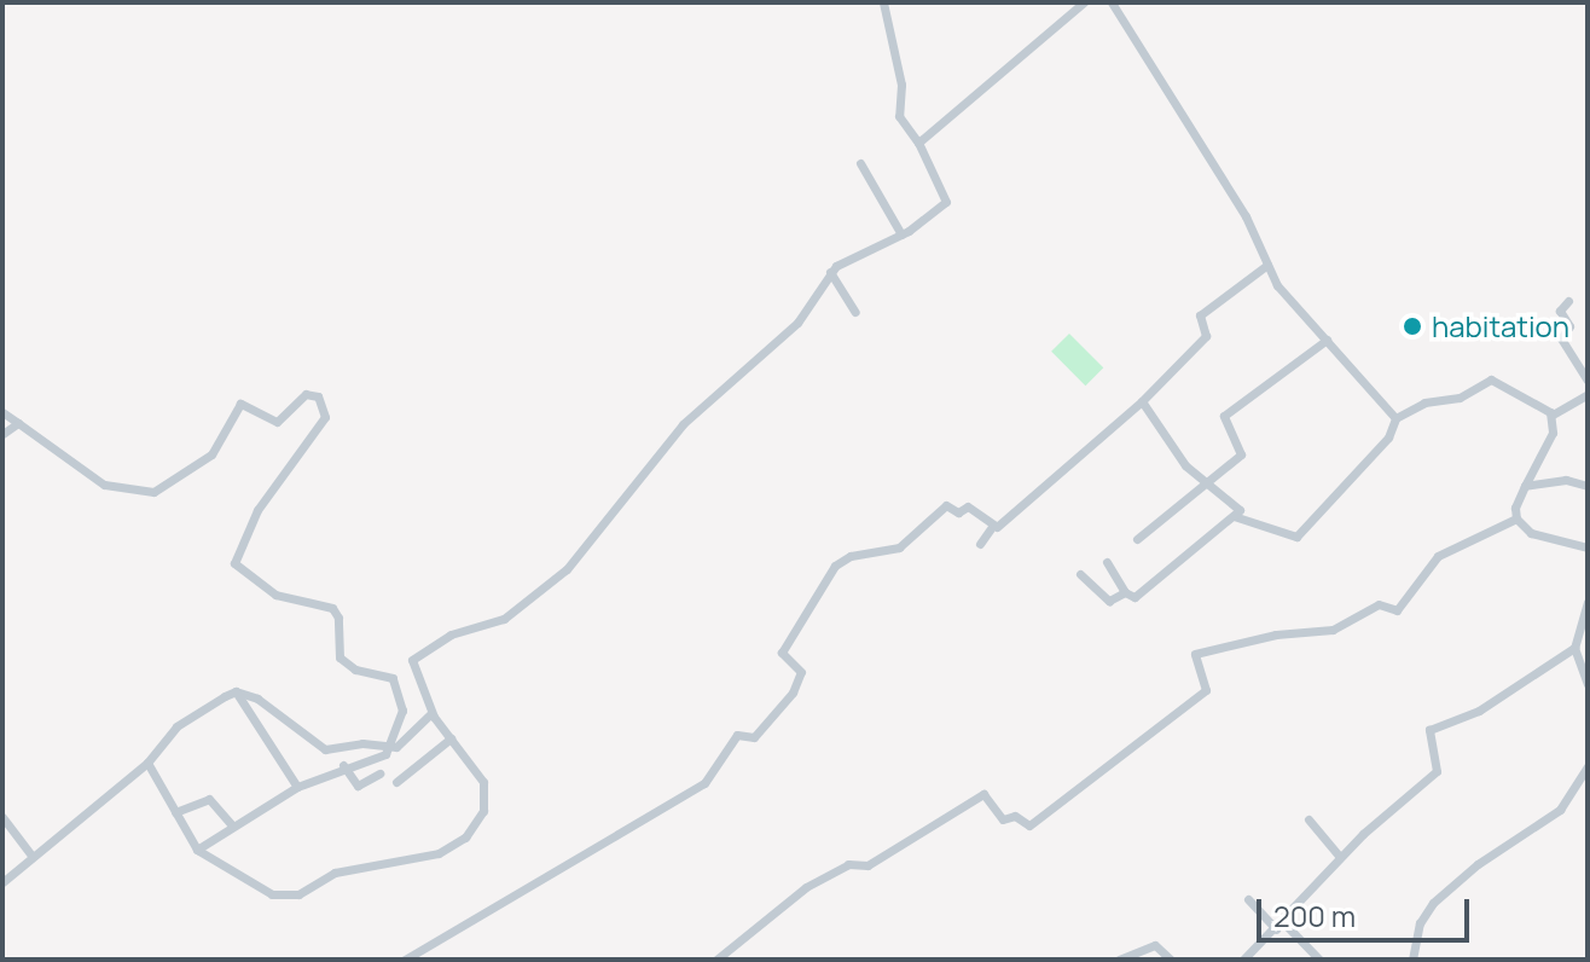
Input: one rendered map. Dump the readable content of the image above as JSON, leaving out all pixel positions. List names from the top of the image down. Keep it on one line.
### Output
{"places":["habitation"],"scale_bar":"200 m"}
